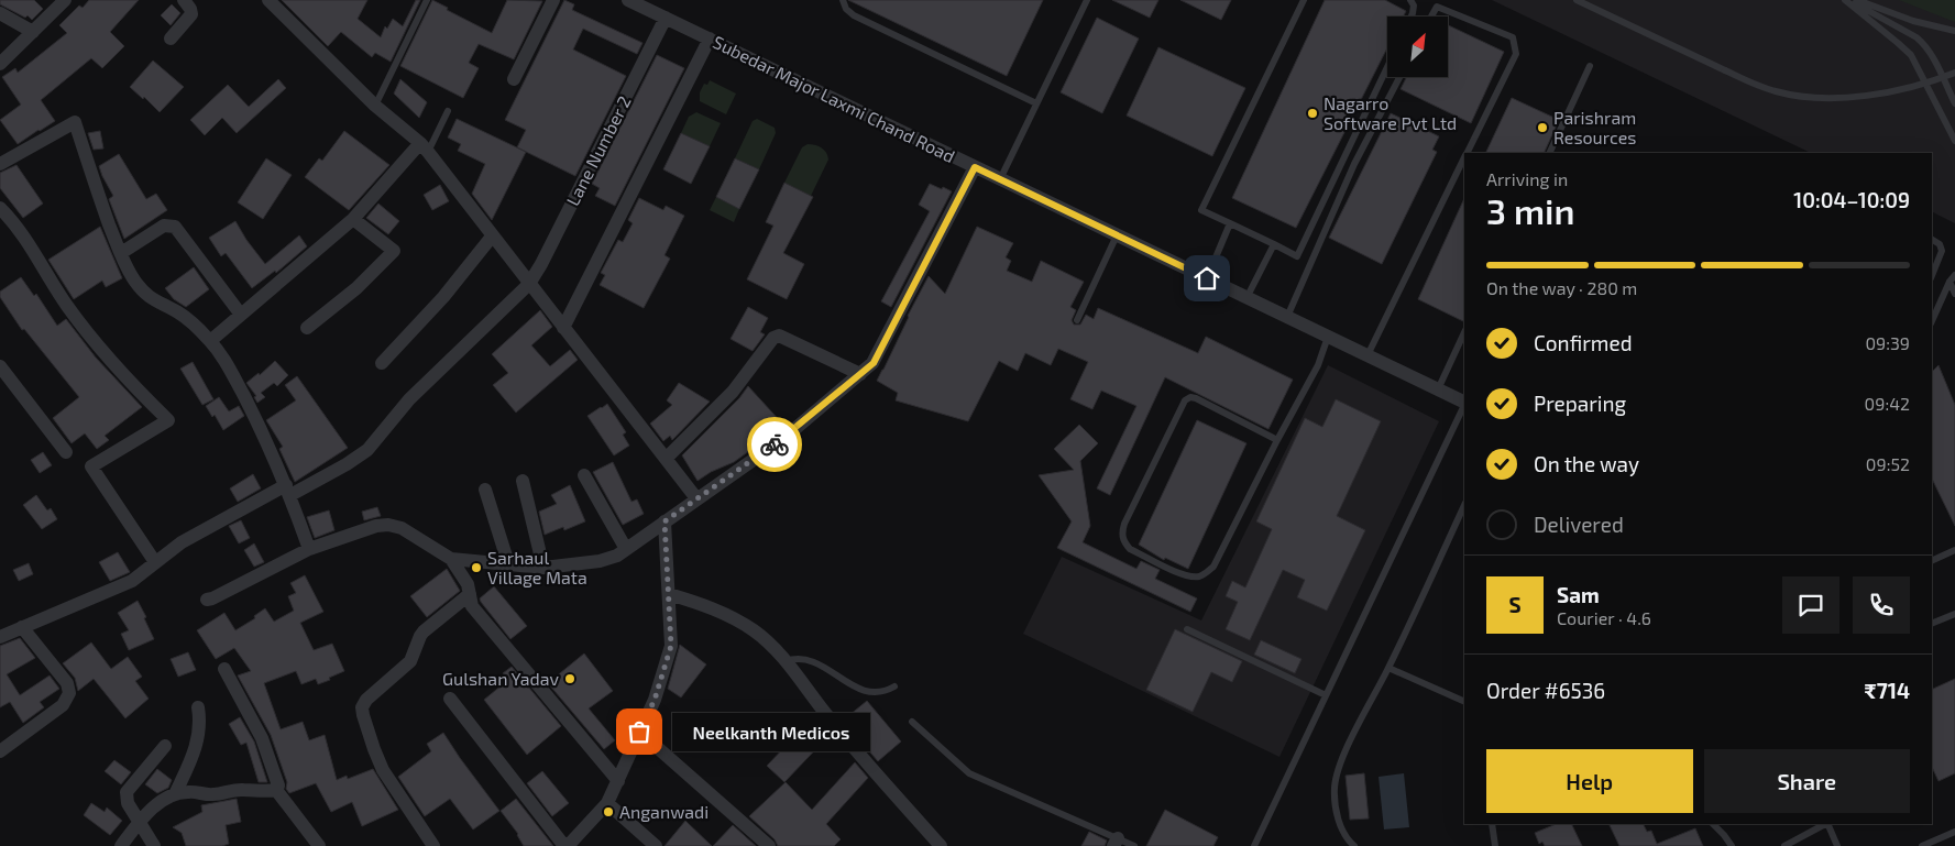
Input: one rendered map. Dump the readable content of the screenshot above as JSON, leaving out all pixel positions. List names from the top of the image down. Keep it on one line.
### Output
{"streets":{"street":["Subedar Major Laxmi Chand Road","Lane Number 2"]},"crossings":[["Subedar Major Laxmi Chand Road","Lane Number 2"]],"places":["Nagarro Software Pvt Ltd","Parishram Resources","Sarhaul Village Mata","Gulshan Yadav","Neelkanth Medicos","Anganwadi"],"north":"top right","page":{"heading":["3 min","Arriving in","10:04–10:09"],"panel":["Sam","Courier · 4.6","Order #6536","₹714"],"bar":"On the way · 280 m","list":[["Confirmed","09:39"],["Preparing","09:42"],["On the way","09:52"],"Delivered"],"round":"S","bubble":"Neelkanth Medicos","buttons":["Help","Share"]}}
